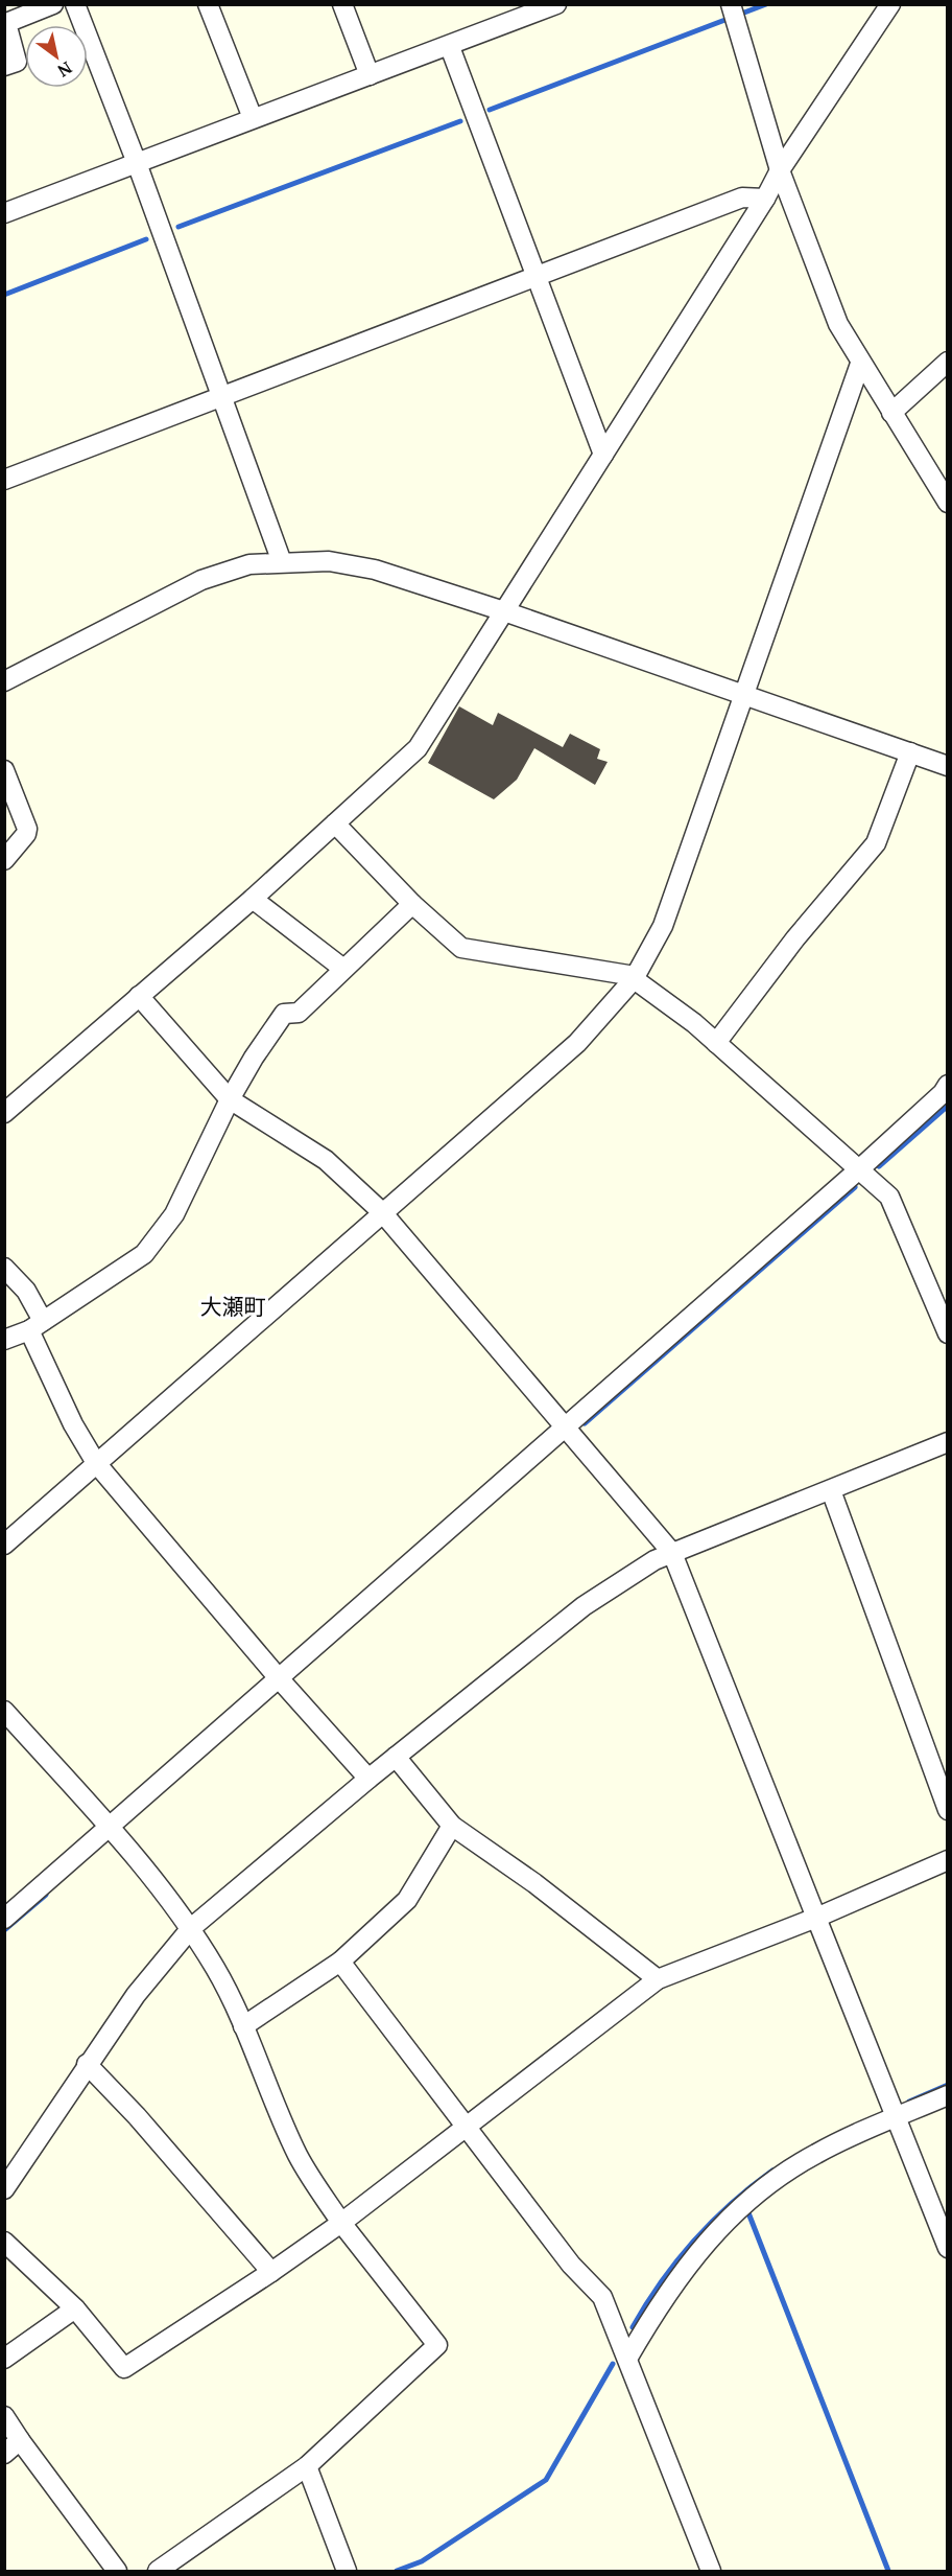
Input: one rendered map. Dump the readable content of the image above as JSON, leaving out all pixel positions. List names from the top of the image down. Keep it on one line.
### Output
{"districts":["大瀬町"],"north":"bottom right"}
